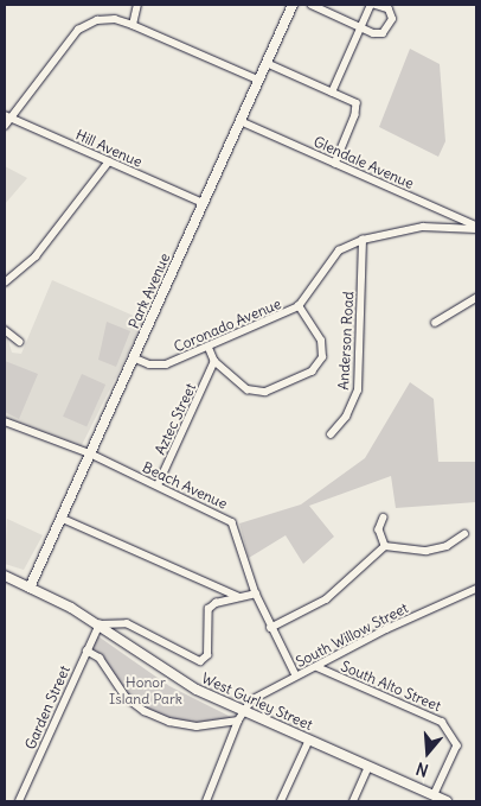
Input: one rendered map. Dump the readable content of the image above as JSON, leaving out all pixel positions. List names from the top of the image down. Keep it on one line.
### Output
{"streets":{"street":["Hill Avenue","Glendale Avenue","Park Avenue","Coronado Avenue","Anderson Road","Aztec Street","Beach Avenue","South Willow Street","South Alto Street","West Gurley Street","Garden Street"]},"crossings":[["Hill Avenue","Park Avenue"],["Glendale Avenue","Park Avenue"],["Glendale Avenue","Coronado Avenue"],["Park Avenue","Coronado Avenue"],["Park Avenue","Beach Avenue"],["Park Avenue","West Gurley Street"],["Coronado Avenue","Anderson Road"],["Aztec Street","Beach Avenue"],["Beach Avenue","South Willow Street"],["South Willow Street","South Alto Street"],["South Willow Street","West Gurley Street"],["South Alto Street","West Gurley Street"],["West Gurley Street","Garden Street"]],"parks":["Honor Island Park"],"north":"bottom"}
